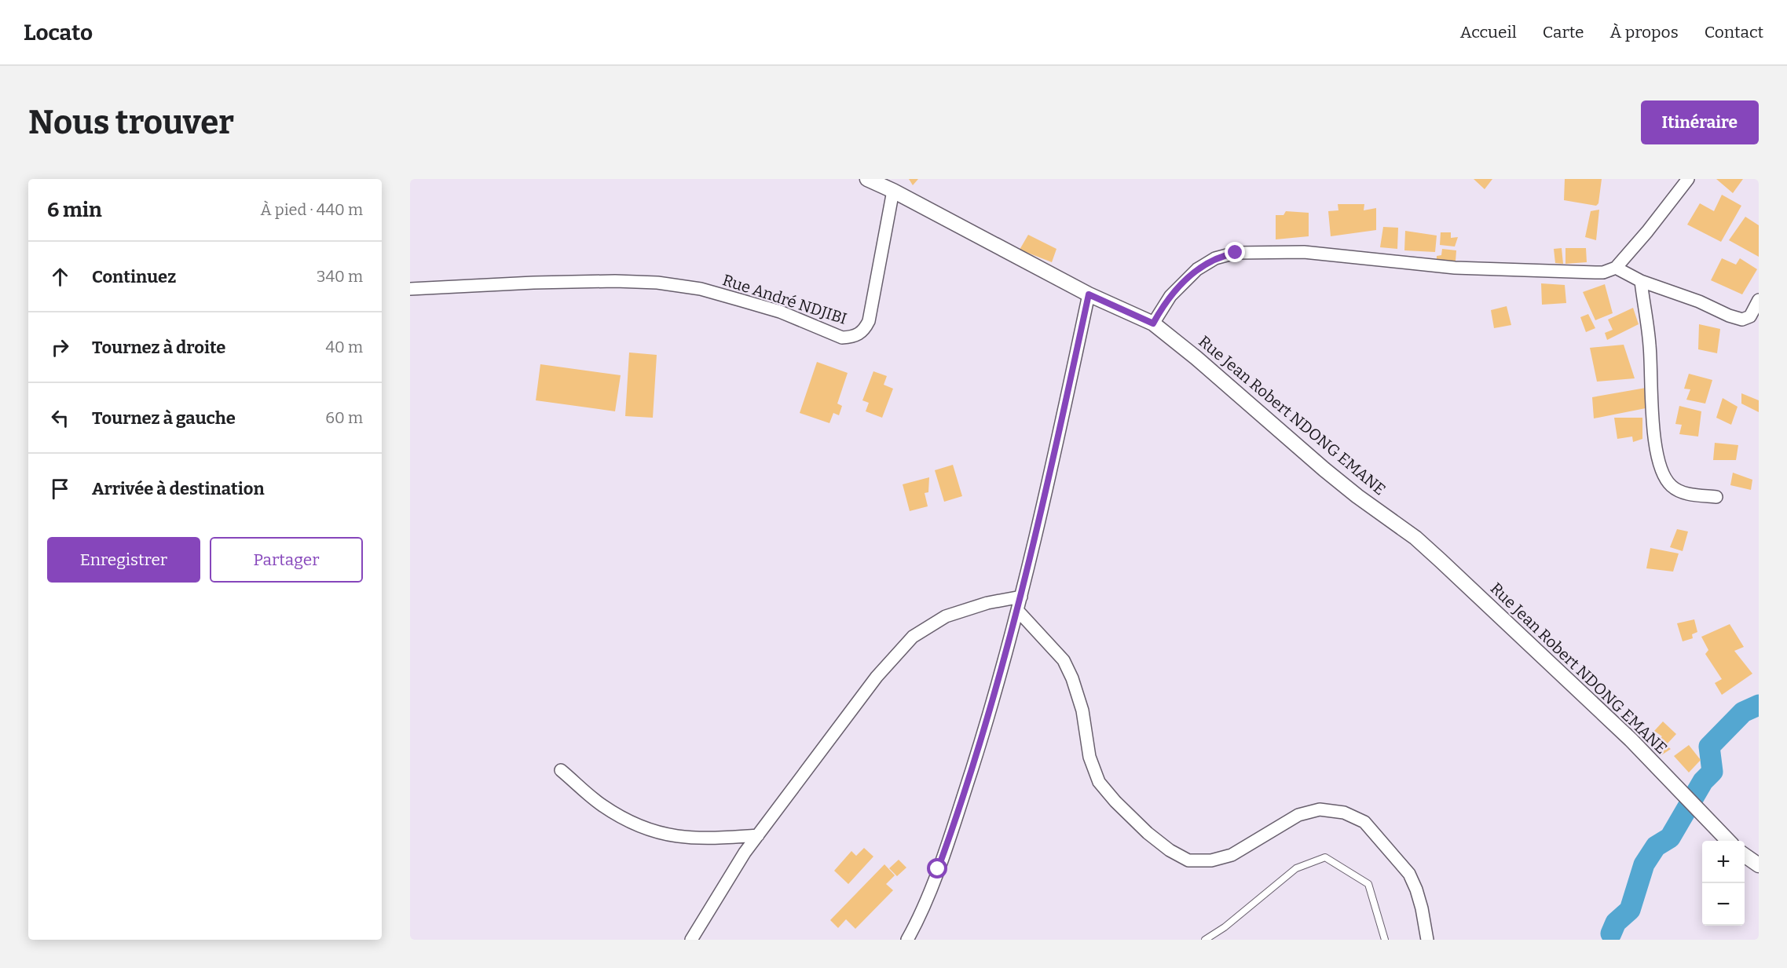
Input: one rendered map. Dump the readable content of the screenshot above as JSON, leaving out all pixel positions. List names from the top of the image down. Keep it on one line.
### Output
{"streets":{"street":["Rue André NDJIBI","Rue Jean Robert NDONG EMANE"]},"crossings":[["Rue André NDJIBI","Rue Jean Robert NDONG EMANE"]],"page":{"header":"Locato","nav":["Accueil","Carte","À propos","Contact"],"buttons":["Itinéraire",["Enregistrer","Partager"]],"title":"Nous trouver","heading":["6 min","À pied · 440 m"],"list":[["Continuez","340 m"],["Tournez à droite","40 m"],["Tournez à gauche","60 m"],"Arrivée à destination"],"map_buttons":["+","−"]}}
